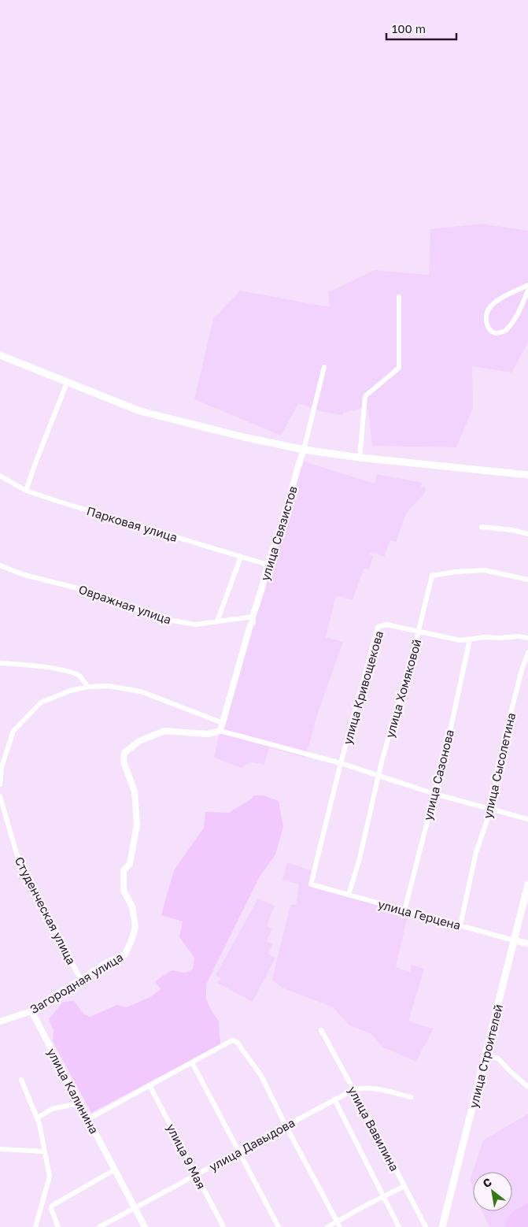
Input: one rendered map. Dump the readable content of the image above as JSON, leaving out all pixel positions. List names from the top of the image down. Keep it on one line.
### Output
{"streets":{"main road":["улица Строителей"],"street":["Парковая улица","улица Связистов","Овражная улица","улица Кривощекова","улица Хомяковой","улица Сысолетина","улица Сазонова","Студенческая улица","улица Герцена","Загородная улица","улица Калинина","улица Вавилина","улица Давыдова","улица 9 Мая"]},"crossings":[["Парковая улица","улица Связистов"],["улица Связистов","Овражная улица"],["улица Связистов","Загородная улица"],["улица Кривощекова","улица Хомяковой"],["улица Кривощекова","улица Герцена"],["улица Хомяковой","улица Герцена"],["улица Сысолетина","улица Герцена"],["улица Сазонова","улица Герцена"],["Студенческая улица","Загородная улица"],["улица Герцена","улица Строителей"],["Загородная улица","улица Калинина"],["улица Калинина","улица Давыдова"],["улица Вавилина","улица Давыдова"],["улица Давыдова","улица 9 Мая"]],"scale_bar":"100 m","north":"top left"}
